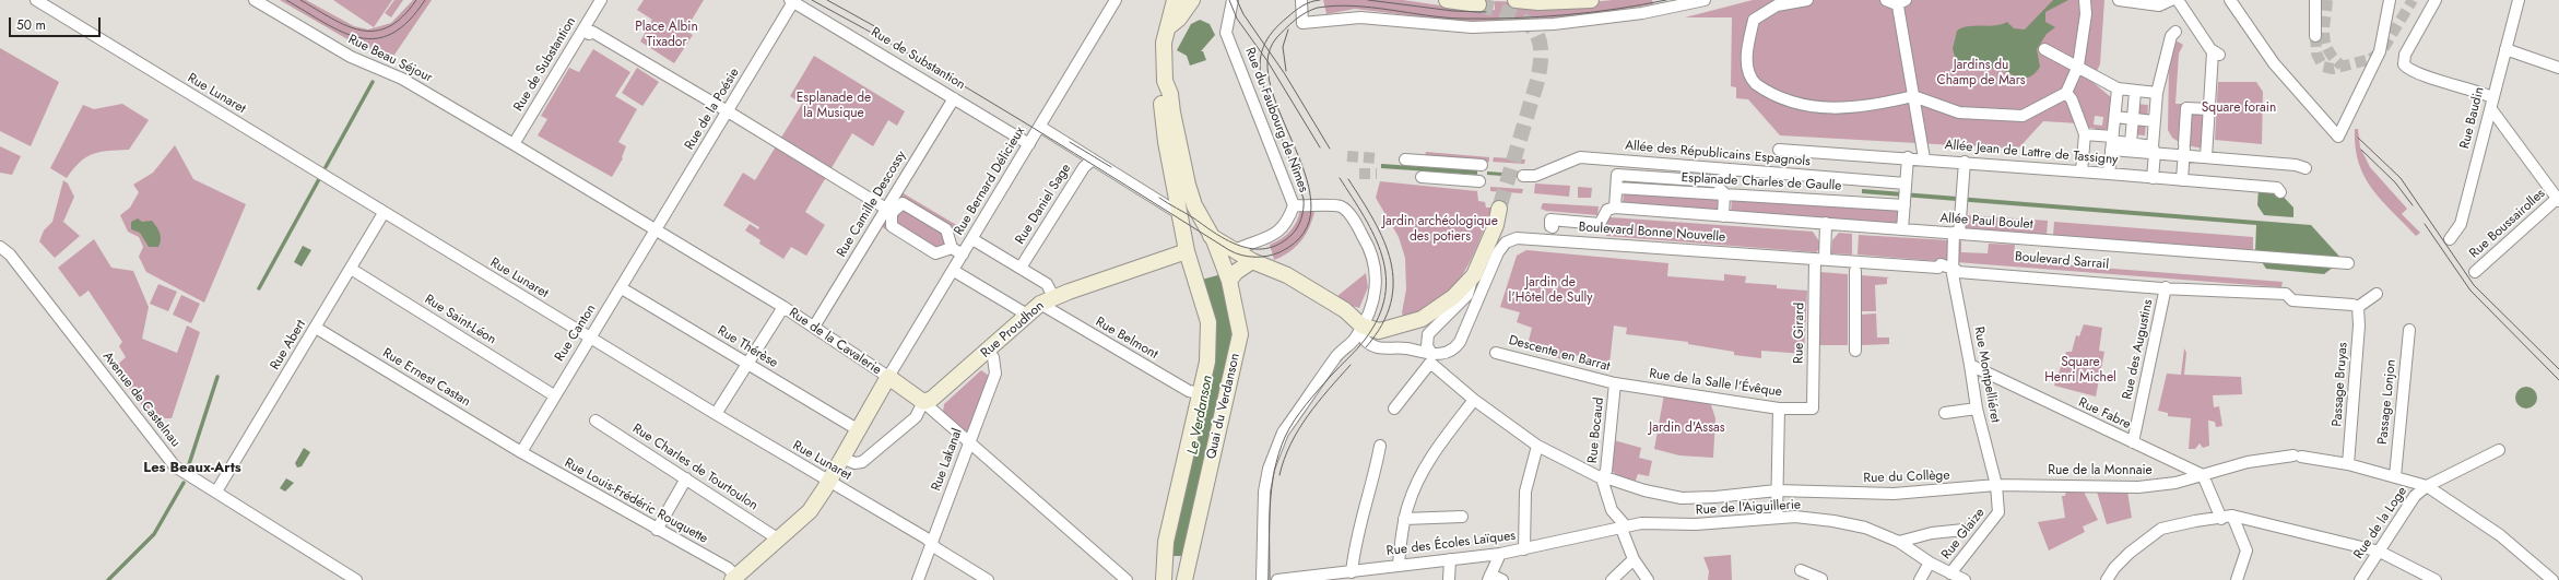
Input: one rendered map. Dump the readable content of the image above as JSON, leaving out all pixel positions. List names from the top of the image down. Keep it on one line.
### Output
{"streets":{"main road":["Rue Proudhon","Rue de la Cavalerie","Quai du Verdanson"],"street":["Rue Beau Séjour","Rue de Substantion","Rue Lunaret","Rue de la Poésie","Rue Baudin","Rue du Faubourg de Nîmes","Allée Jean de Lattre de Tassigny","Allée des Républicains Espagnols","Rue Bernard Délicieux","Esplanade Charles de Gaulle","Rue Camille Descossy","Rue Daniel Sage","Allée Paul Boulet","Rue Boussairolles","Boulevard Bonne Nouvelle","Boulevard Sarrail","Rue Saint-Léon","Rue Canton","Rue Girard","Rue Belmont","Rue Abert","Rue Thérèse","Rue des Augustins","Descente en Barrat","Rue Montpelliéret","Rue Ernest Castan","Rue de la Salle l'Évêque","Passage Bruyas","Avenue de Castelnau","Passage Lonjon","Rue Fabre","Rue Bocaud","Rue Lakanal","Rue Charles de Tourtoulon","Rue de la Monnaie","Rue du Collège","Rue Louis-Frédéric Rouquette","Rue de l'Aiguillerie","Rue de la Loge","Rue Glaize","Rue des Écoles Laïques"]},"crossings":[["Rue Beau Séjour","Rue de Substantion"],["Rue Beau Séjour","Rue de la Cavalerie"],["Rue de Substantion","Rue de la Poésie"],["Rue de Substantion","Rue Bernard Délicieux"],["Rue de Substantion","Rue Camille Descossy"],["Rue de Substantion","Rue de la Cavalerie"],["Rue Lunaret","Rue Canton"],["Rue Lunaret","Rue Abert"],["Rue Lunaret","Rue Lakanal"],["Rue de la Poésie","Rue Canton"],["Rue de la Poésie","Rue de la Cavalerie"],["Rue Bernard Délicieux","Rue de la Cavalerie"],["Rue Camille Descossy","Rue de la Cavalerie"],["Allée Paul Boulet","Rue Girard"],["Allée Paul Boulet","Rue Montpelliéret"],["Boulevard Bonne Nouvelle","Boulevard Sarrail"],["Boulevard Bonne Nouvelle","Rue Girard"],["Boulevard Bonne Nouvelle","Rue Montpelliéret"],["Boulevard Bonne Nouvelle","Rue du Collège"],["Boulevard Sarrail","Rue des Augustins"],["Boulevard Sarrail","Rue Montpelliéret"],["Boulevard Sarrail","Passage Bruyas"],["Rue Saint-Léon","Rue Canton"],["Rue Saint-Léon","Rue Abert"],["Rue Proudhon","Rue Belmont"],["Rue Proudhon","Rue de la Cavalerie"],["Rue Proudhon","Quai du Verdanson"],["Rue Proudhon","Rue Lakanal"],["Rue Canton","Rue de la Cavalerie"],["Rue Canton","Rue Thérèse"],["Rue Canton","Rue Ernest Castan"],["Rue Canton","Rue Louis-Frédéric Rouquette"],["Rue Girard","Rue de la Salle l'Évêque"],["Rue Belmont","Quai du Verdanson"],["Rue de la Cavalerie","Rue Lakanal"],["Rue Abert","Rue Ernest Castan"],["Rue Abert","Avenue de Castelnau"],["Rue des Augustins","Rue Fabre"],["Descente en Barrat","Rue de la Salle l'Évêque"],["Descente en Barrat","Rue Bocaud"],["Rue Montpelliéret","Rue Fabre"],["Rue Montpelliéret","Rue de la Monnaie"],["Rue Montpelliéret","Rue du Collège"],["Rue Montpelliéret","Rue Glaize"],["Rue Ernest Castan","Rue Louis-Frédéric Rouquette"],["Rue de la Salle l'Évêque","Rue Bocaud"],["Passage Bruyas","Rue de la Monnaie"],["Passage Lonjon","Rue de la Monnaie"],["Rue Fabre","Rue de la Monnaie"],["Rue Bocaud","Rue du Collège"],["Rue de la Monnaie","Rue du Collège"],["Rue de la Monnaie","Rue de la Loge"],["Rue de la Monnaie","Rue Glaize"],["Rue du Collège","Rue Glaize"],["Rue de l'Aiguillerie","Rue Glaize"],["Rue de l'Aiguillerie","Rue des Écoles Laïques"]],"districts":["Les Beaux-Arts"],"water":["Le Verdanson"],"parks":["Place Albin Tixador","Jardins du Champ de Mars","Esplanade de la Musique","Square forain","Jardin archéologique des potiers","Jardin de l'Hôtel de Sully","Square Henri Michel","Jardin d'Assas"],"scale_bar":"50 m"}
